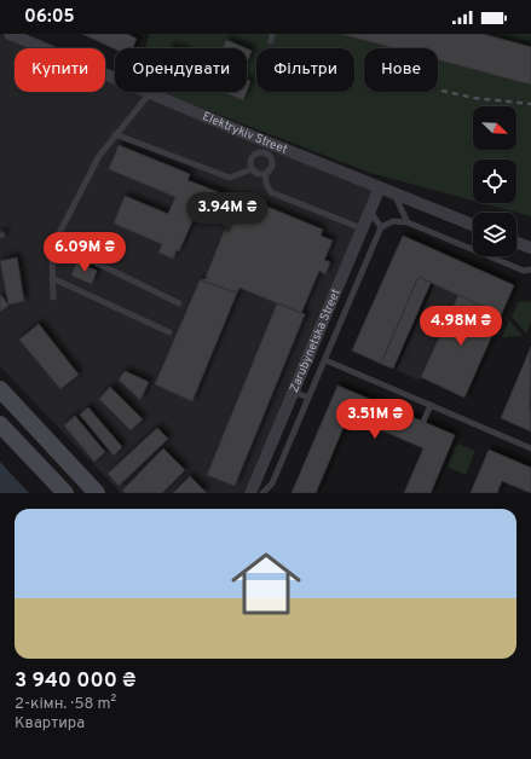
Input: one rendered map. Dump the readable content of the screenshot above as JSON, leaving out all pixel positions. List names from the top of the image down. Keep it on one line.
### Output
{"streets":{"street":["Elektrykiv Street","Zarubynetska Street"]},"crossings":[["Elektrykiv Street","Zarubynetska Street"]],"north":"bottom right","page":{"status":"06:05","chip":["Купити","Орендувати","Фільтри","Нове"],"price":["3.94M ₴","6.09M ₴","4.98M ₴","3.51M ₴"],"list":[{"name":"3 940 000 ₴","note":"2-кімн. · 58 m² · Квартира"}]}}
